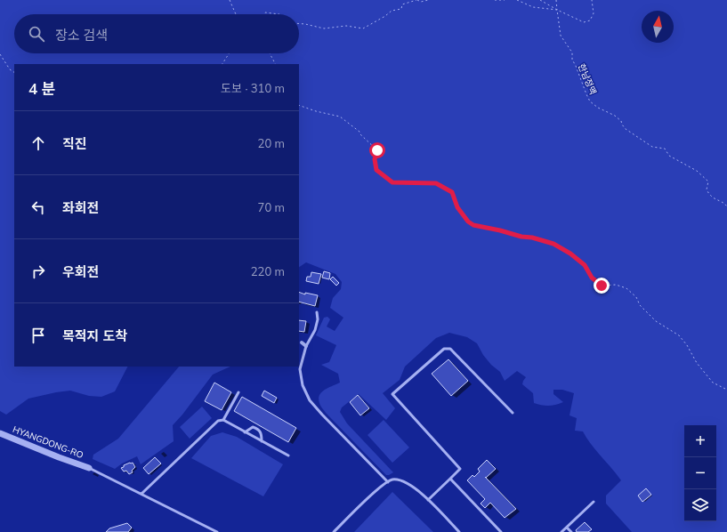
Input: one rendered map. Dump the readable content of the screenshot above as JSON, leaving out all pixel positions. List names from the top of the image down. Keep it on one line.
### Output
{"streets":{"street":["HYANGDONG-RO"],"path":["한남정맥"]},"north":"top","page":{"search":"장소 검색","heading":["4 분","도보 · 310 m"],"list":[["직진","20 m"],["좌회전","70 m"],["우회전","220 m"],"목적지 도착"],"map_buttons":["+","−"]}}
